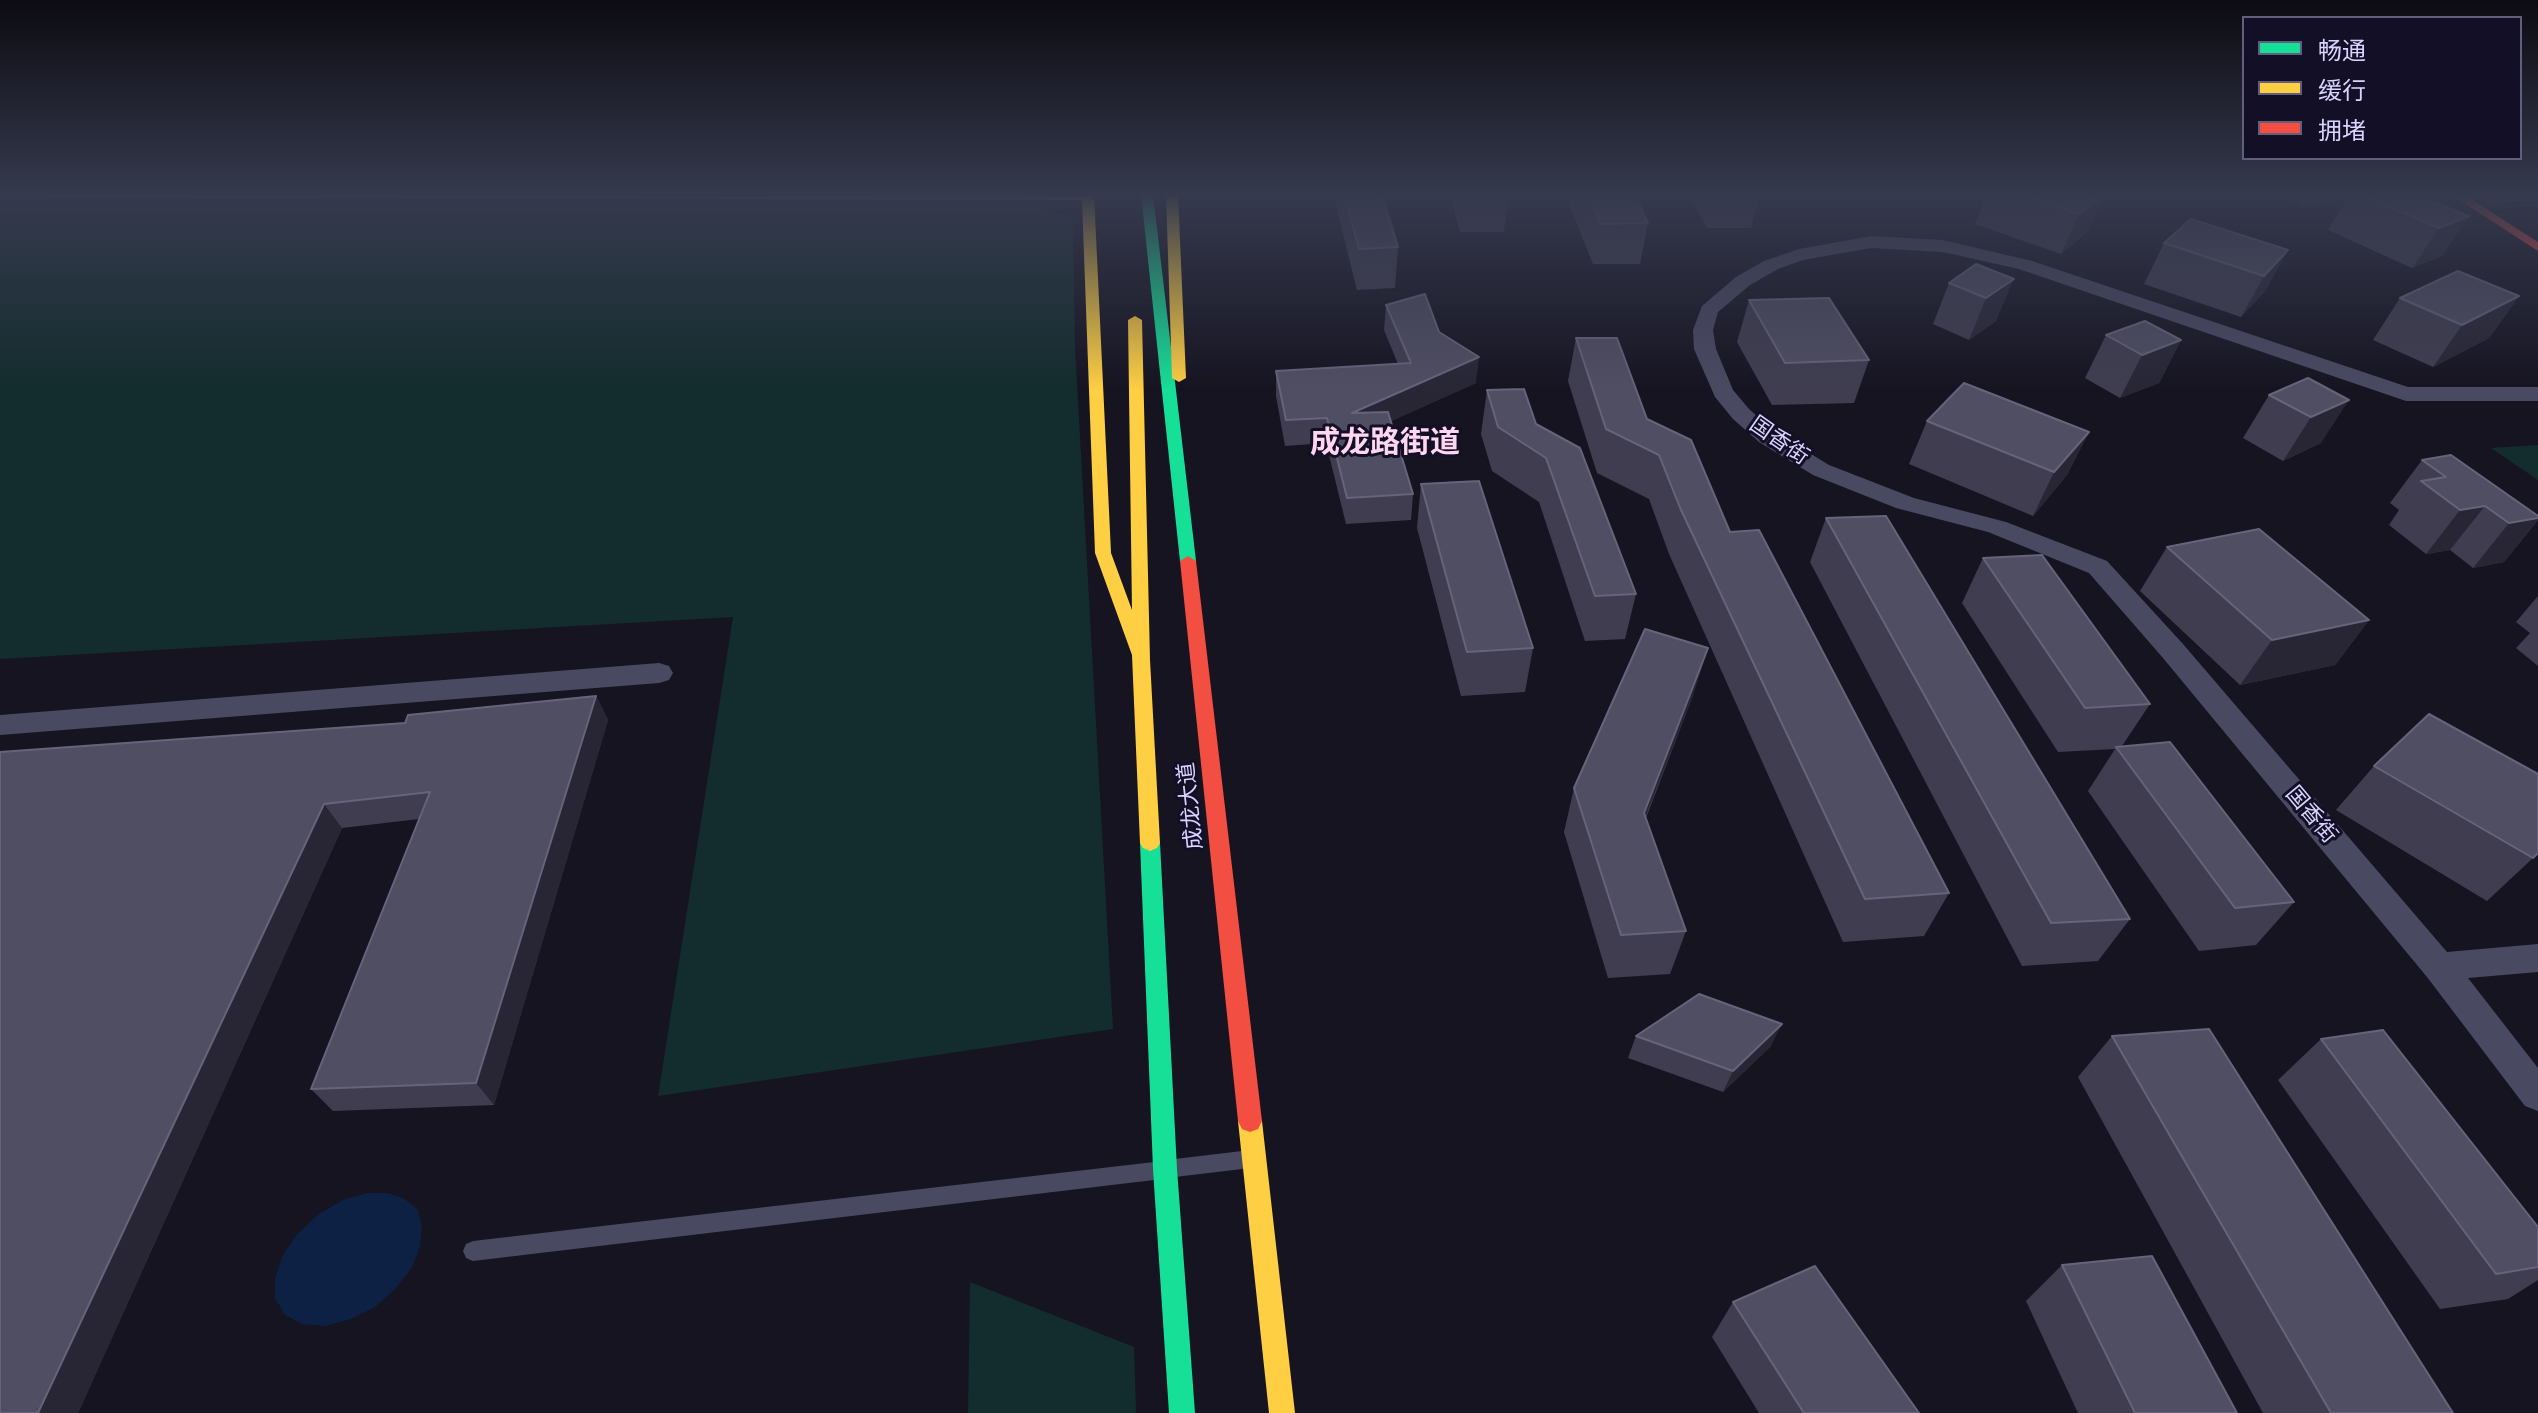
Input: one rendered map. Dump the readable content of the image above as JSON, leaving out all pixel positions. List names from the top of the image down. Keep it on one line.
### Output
{"streets":{"main road":["成龙大道"],"street":["国香街"]},"districts":["成龙路街道"],"legend":["畅通","缓行","拥堵"]}
